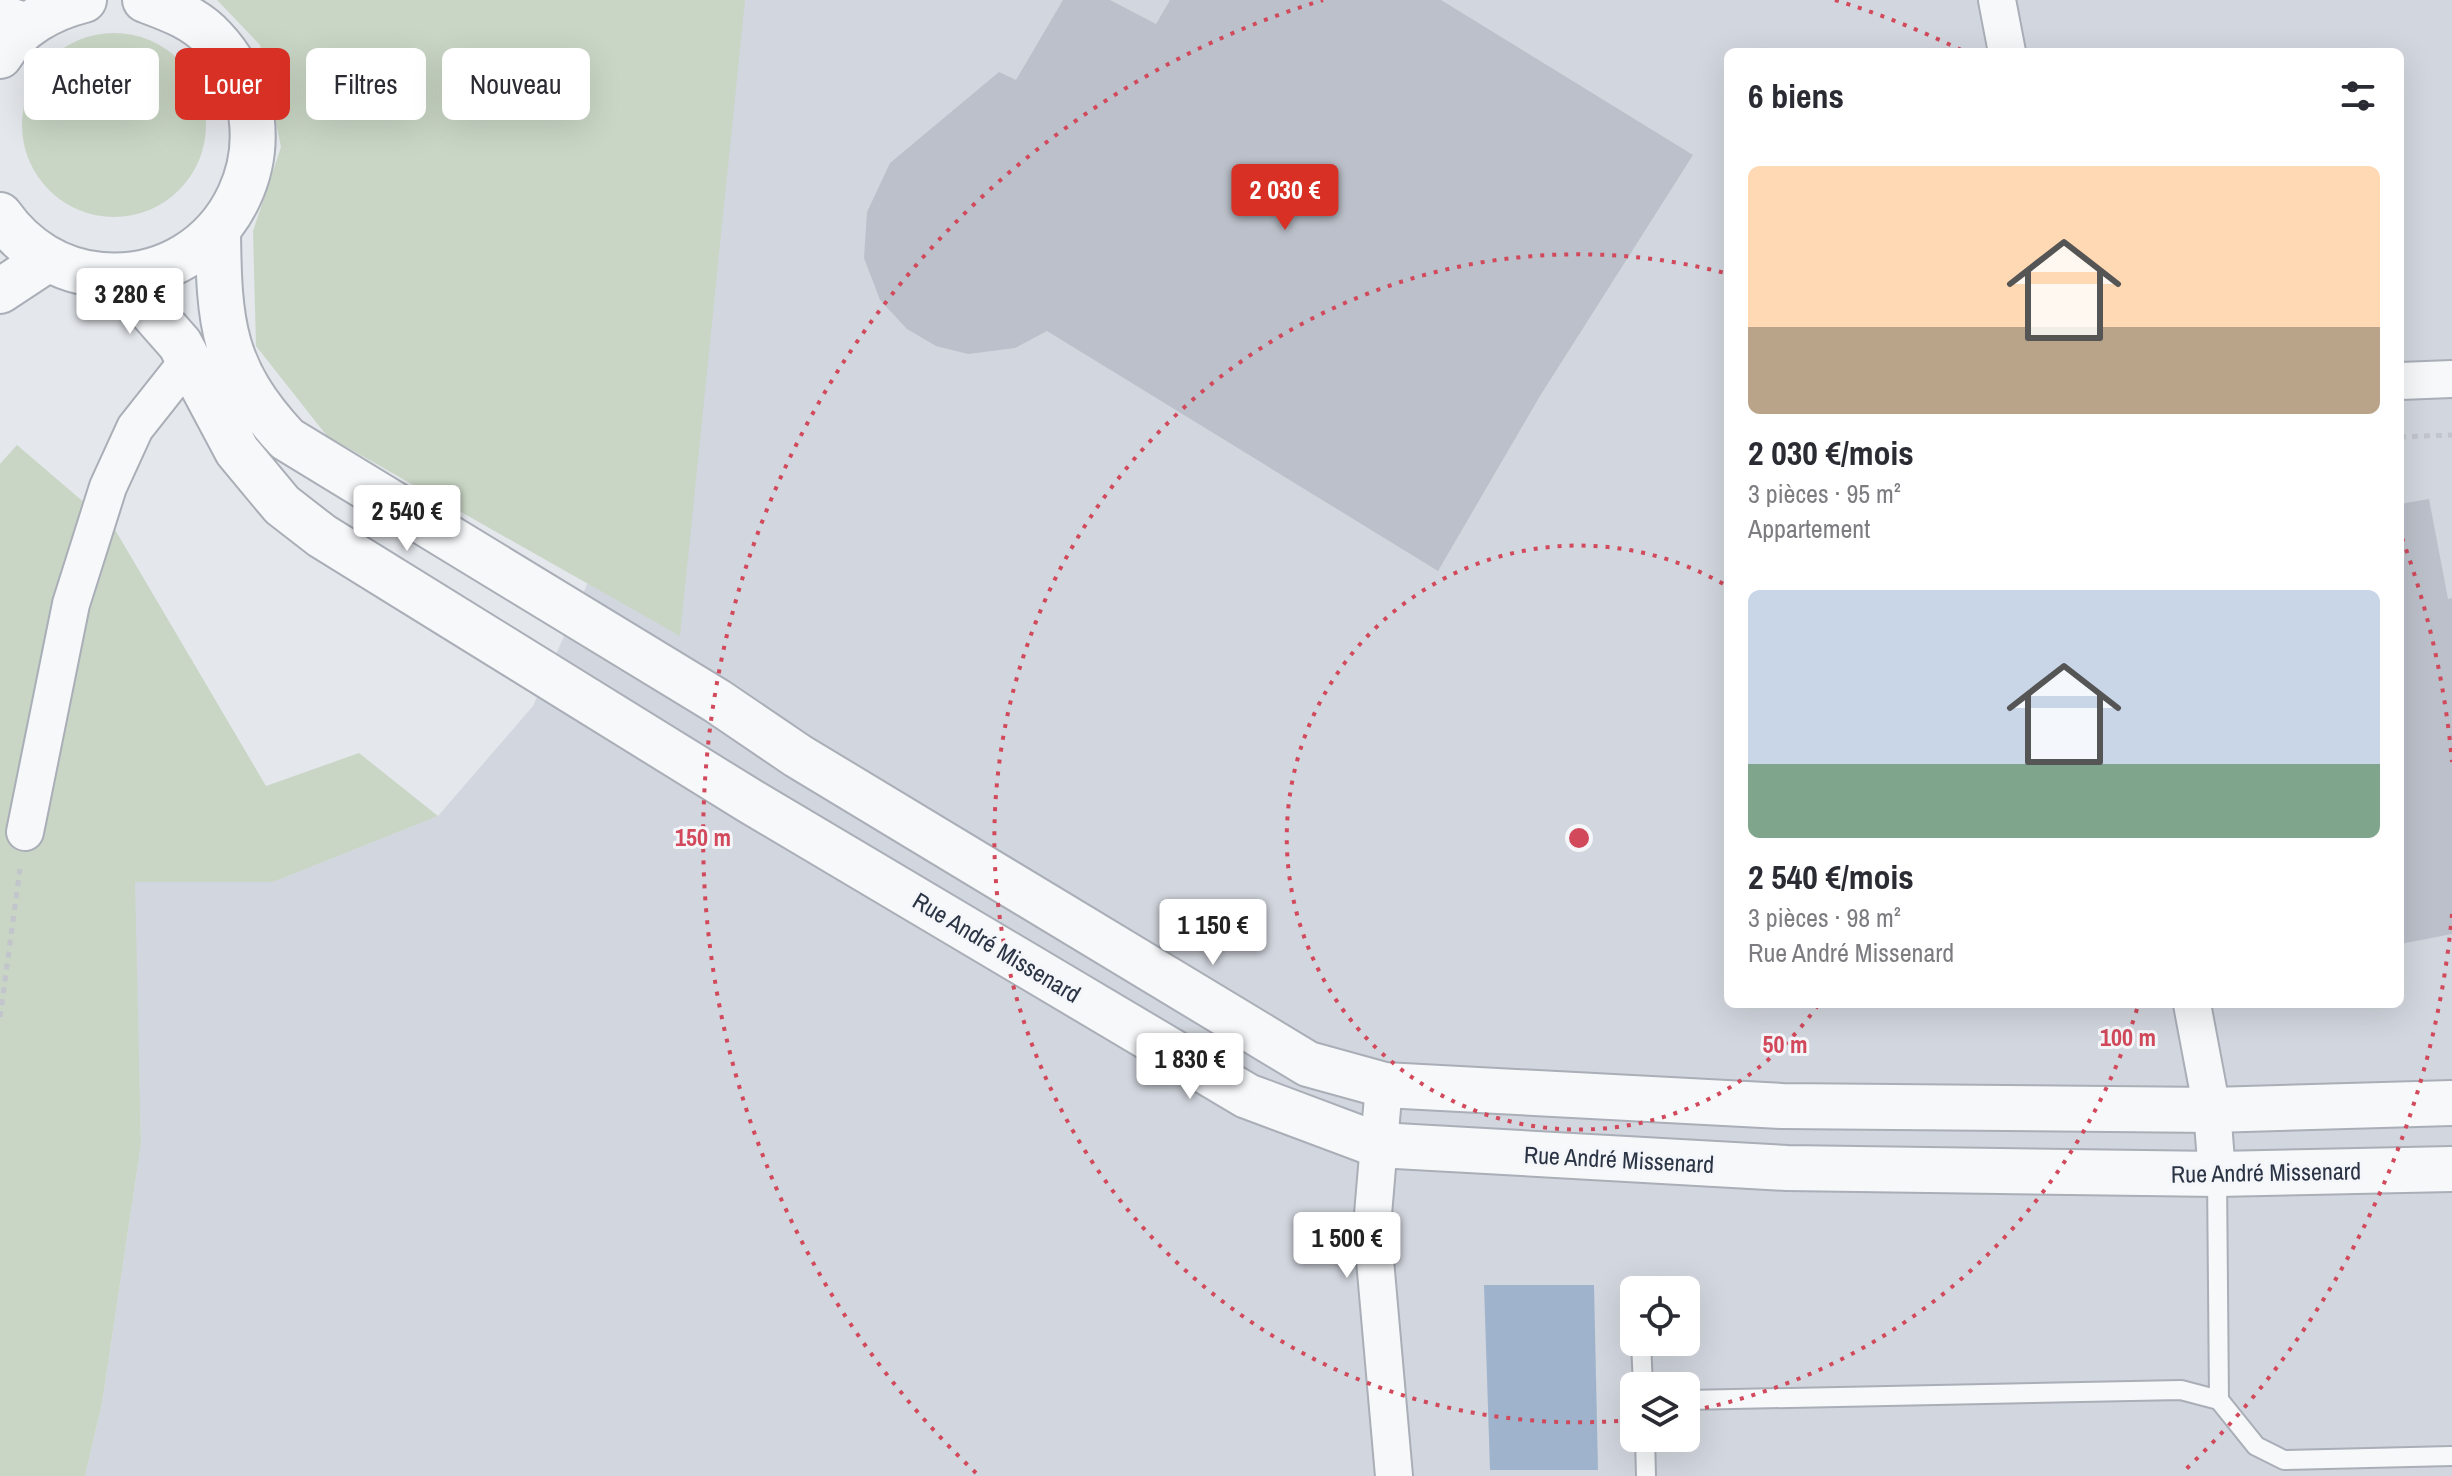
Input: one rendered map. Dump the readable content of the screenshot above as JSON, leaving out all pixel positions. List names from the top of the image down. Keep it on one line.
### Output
{"streets":{"street":["Rue André Missenard"]},"page":{"chip":["Acheter","Louer","Filtres","Nouveau"],"heading":"6 biens","list":[{"name":"2 030 €/mois","note":"3 pièces · 95 m² · Appartement"},{"name":"2 540 €/mois","note":"3 pièces · 98 m² · Rue André Missenard"}],"price":["2 030 €","3 280 €","2 540 €","1 150 €","1 830 €","1 500 €"]},"rings":["150 m","100 m","50 m"]}
